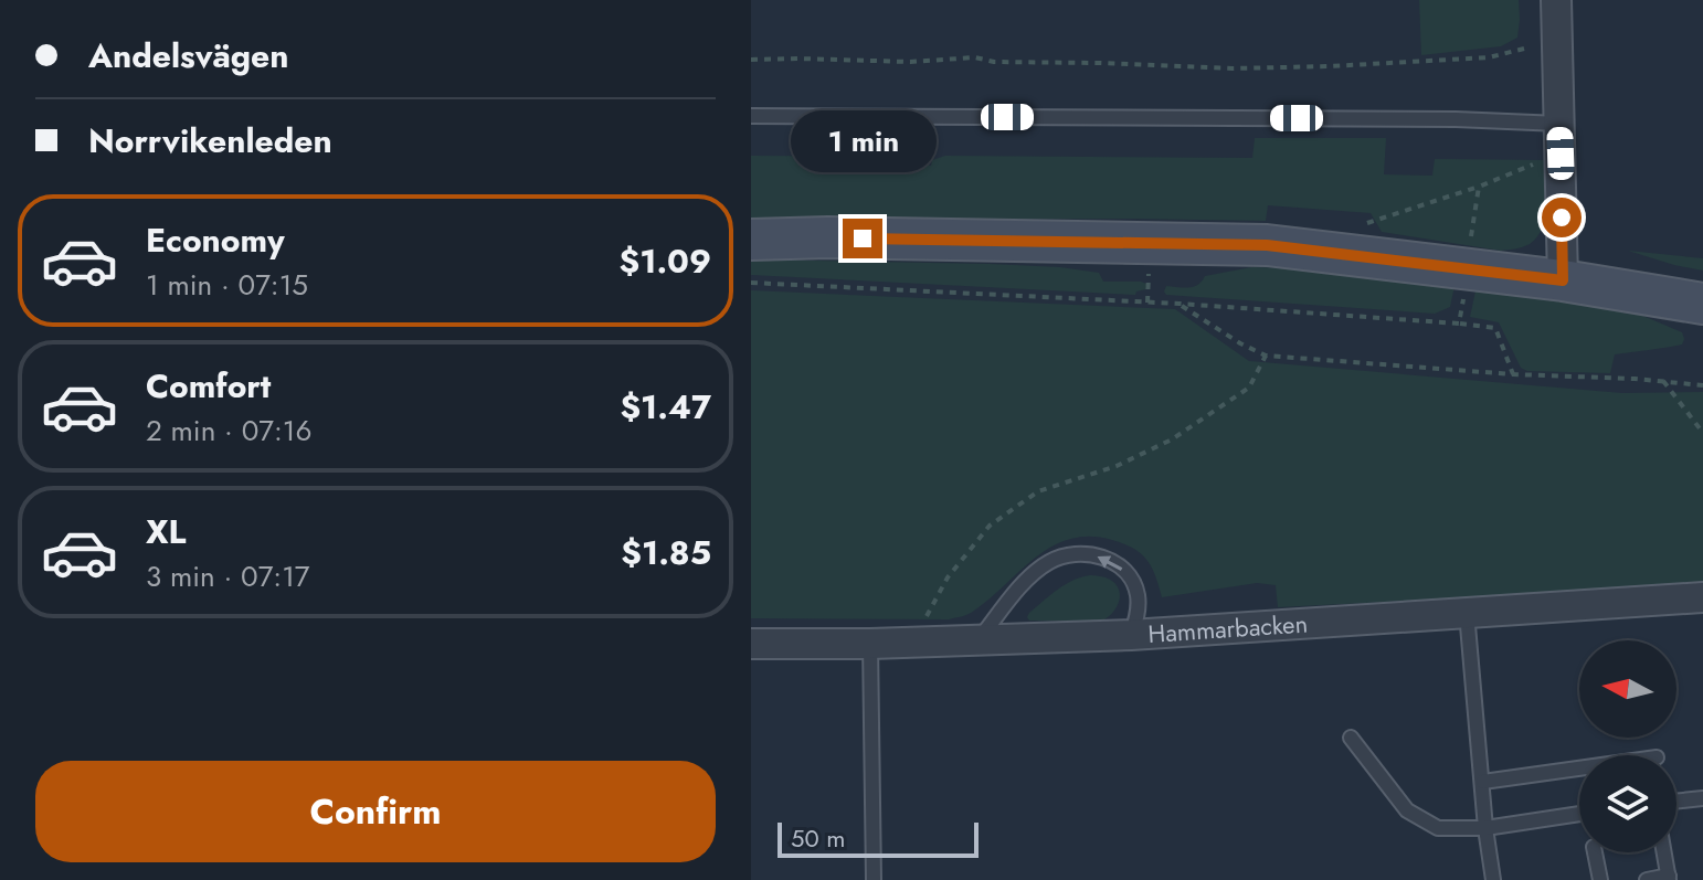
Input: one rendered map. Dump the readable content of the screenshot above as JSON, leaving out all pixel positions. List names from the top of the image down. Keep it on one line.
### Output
{"streets":{"street":["Hammarbacken"]},"scale_bar":"50 m","north":"left","page":{"banner":["Andelsvägen","Norrvikenleden"],"bubble":"1 min","list":[{"name":"Economy","note":"1 min · 07:15","value":"$1.09"},{"name":"Comfort","note":"2 min · 07:16","value":"$1.47"},{"name":"XL","note":"3 min · 07:17","value":"$1.85"}],"buttons":"Confirm","scale":"50 m"}}
